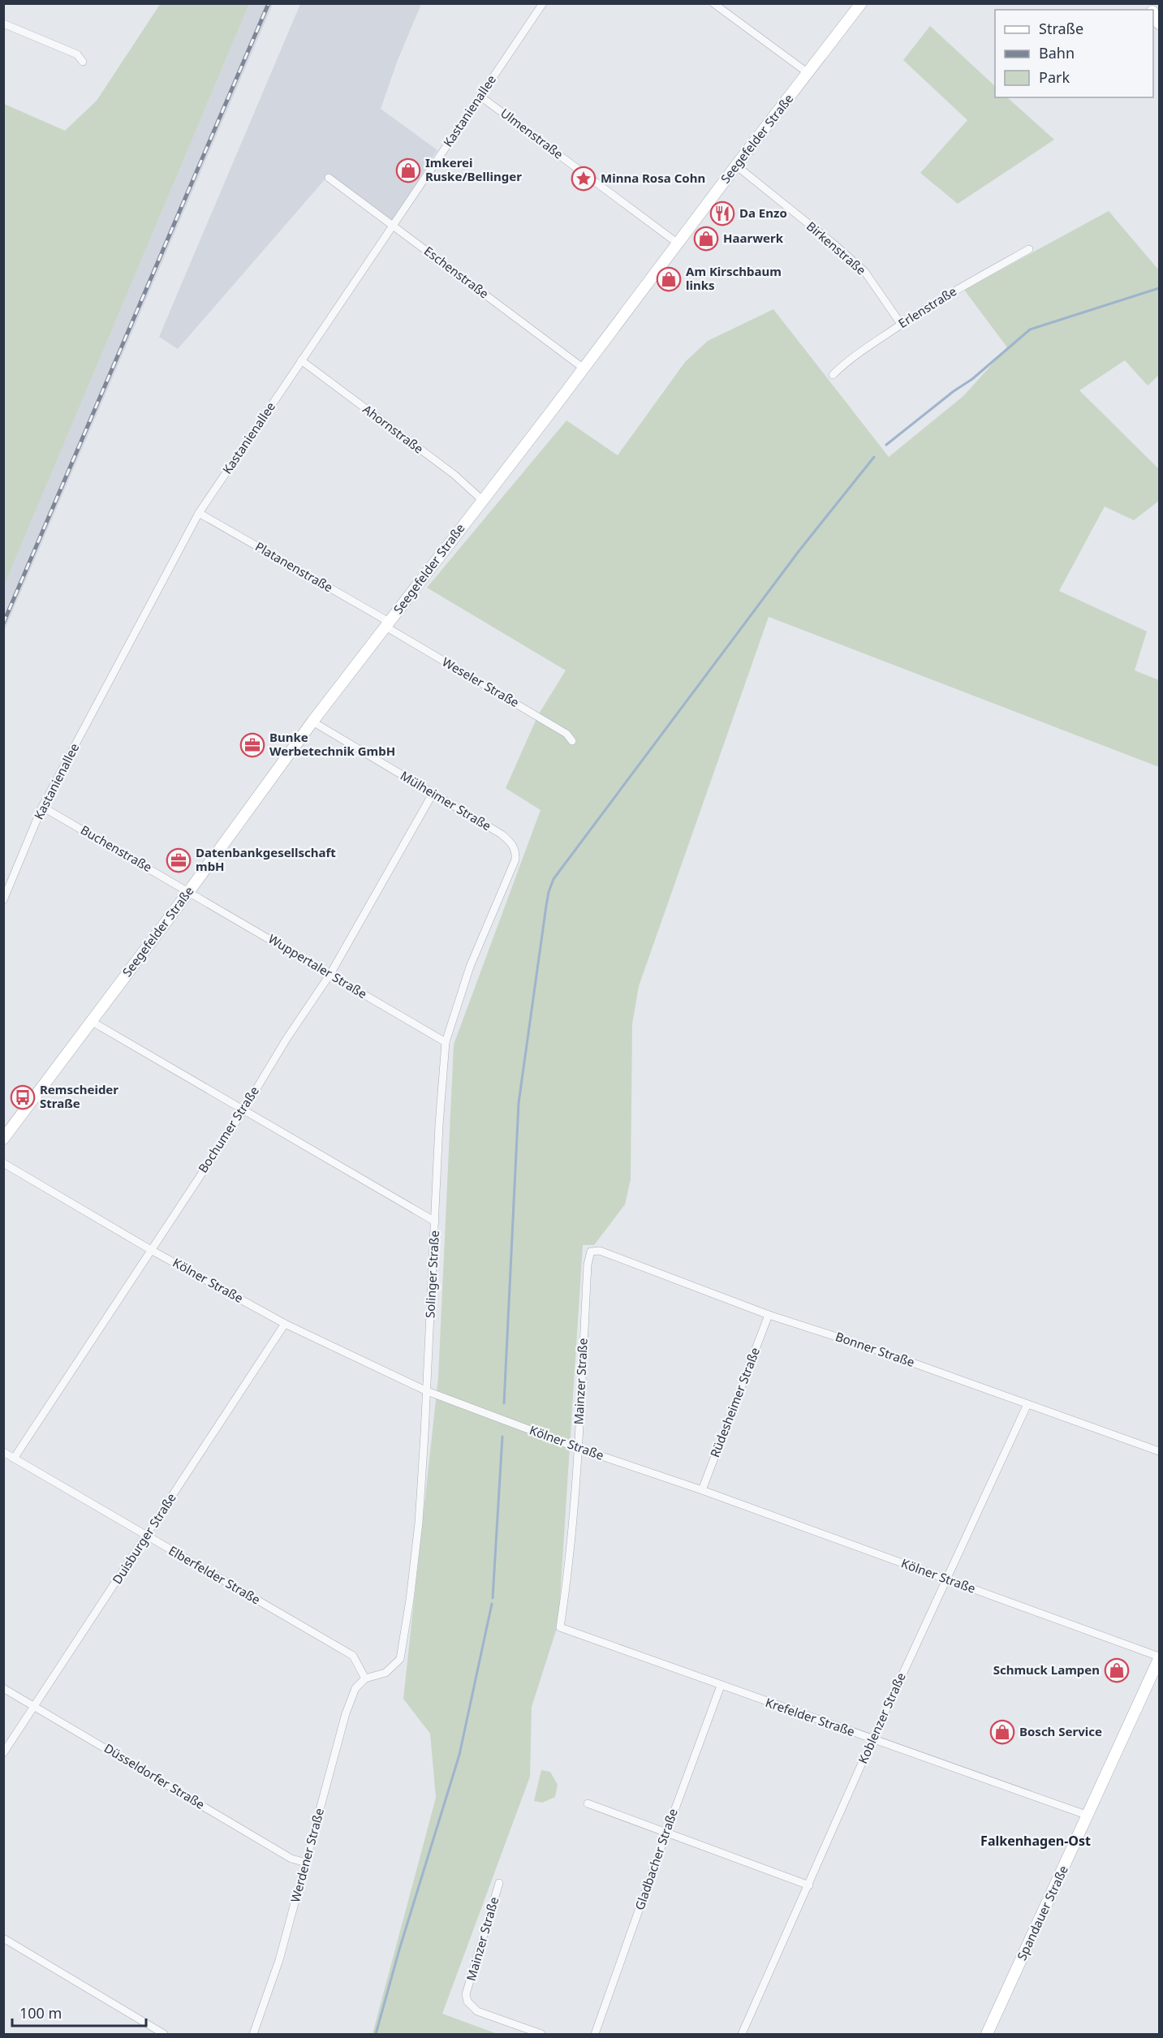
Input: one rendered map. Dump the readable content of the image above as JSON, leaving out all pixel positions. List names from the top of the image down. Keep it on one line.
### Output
{"streets":{"street":["Kastanienallee","Ulmenstraße","Seegefelder Straße","Birkenstraße","Eschenstraße","Erlenstraße","Ahornstraße","Platanenstraße","Weseler Straße","Mülheimer Straße","Buchenstraße","Wuppertaler Straße","Bochumer Straße","Solinger Straße","Kölner Straße","Bonner Straße","Mainzer Straße","Rüdesheimer Straße","Duisburger Straße","Elberfelder Straße","Krefelder Straße","Koblenzer Straße","Düsseldorfer Straße","Werdener Straße","Gladbacher Straße","Spandauer Straße"]},"crossings":[["Kastanienallee","Ulmenstraße"],["Kastanienallee","Eschenstraße"],["Kastanienallee","Ahornstraße"],["Kastanienallee","Platanenstraße"],["Kastanienallee","Buchenstraße"],["Ulmenstraße","Seegefelder Straße"],["Seegefelder Straße","Birkenstraße"],["Seegefelder Straße","Eschenstraße"],["Seegefelder Straße","Ahornstraße"],["Seegefelder Straße","Platanenstraße"],["Seegefelder Straße","Weseler Straße"],["Seegefelder Straße","Mülheimer Straße"],["Seegefelder Straße","Buchenstraße"],["Seegefelder Straße","Wuppertaler Straße"],["Birkenstraße","Erlenstraße"],["Platanenstraße","Weseler Straße"],["Mülheimer Straße","Bochumer Straße"],["Mülheimer Straße","Solinger Straße"],["Buchenstraße","Wuppertaler Straße"],["Wuppertaler Straße","Bochumer Straße"],["Wuppertaler Straße","Solinger Straße"],["Bochumer Straße","Kölner Straße"],["Bochumer Straße","Elberfelder Straße"],["Solinger Straße","Kölner Straße"],["Solinger Straße","Elberfelder Straße"],["Solinger Straße","Werdener Straße"],["Kölner Straße","Mainzer Straße"],["Kölner Straße","Rüdesheimer Straße"],["Kölner Straße","Duisburger Straße"],["Kölner Straße","Koblenzer Straße"],["Kölner Straße","Spandauer Straße"],["Bonner Straße","Mainzer Straße"],["Bonner Straße","Rüdesheimer Straße"],["Bonner Straße","Koblenzer Straße"],["Mainzer Straße","Krefelder Straße"],["Duisburger Straße","Elberfelder Straße"],["Duisburger Straße","Düsseldorfer Straße"],["Elberfelder Straße","Werdener Straße"],["Krefelder Straße","Koblenzer Straße"],["Krefelder Straße","Gladbacher Straße"],["Krefelder Straße","Spandauer Straße"],["Düsseldorfer Straße","Werdener Straße"]],"districts":["Falkenhagen-Ost"],"places":{"shop":["Imkerei Ruske/Bellinger","Haarwerk","Am Kirschbaum links","Schmuck Lampen","Bosch Service"],"place":["Minna Rosa Cohn"],"restaurant":["Da Enzo"],"office":["Bunke Werbetechnik GmbH","Datenbankgesellschaft mbH"],"bus stop":["Remscheider Straße"]},"legend":["Straße","Bahn","Park"],"scale_bar":"100 m"}
